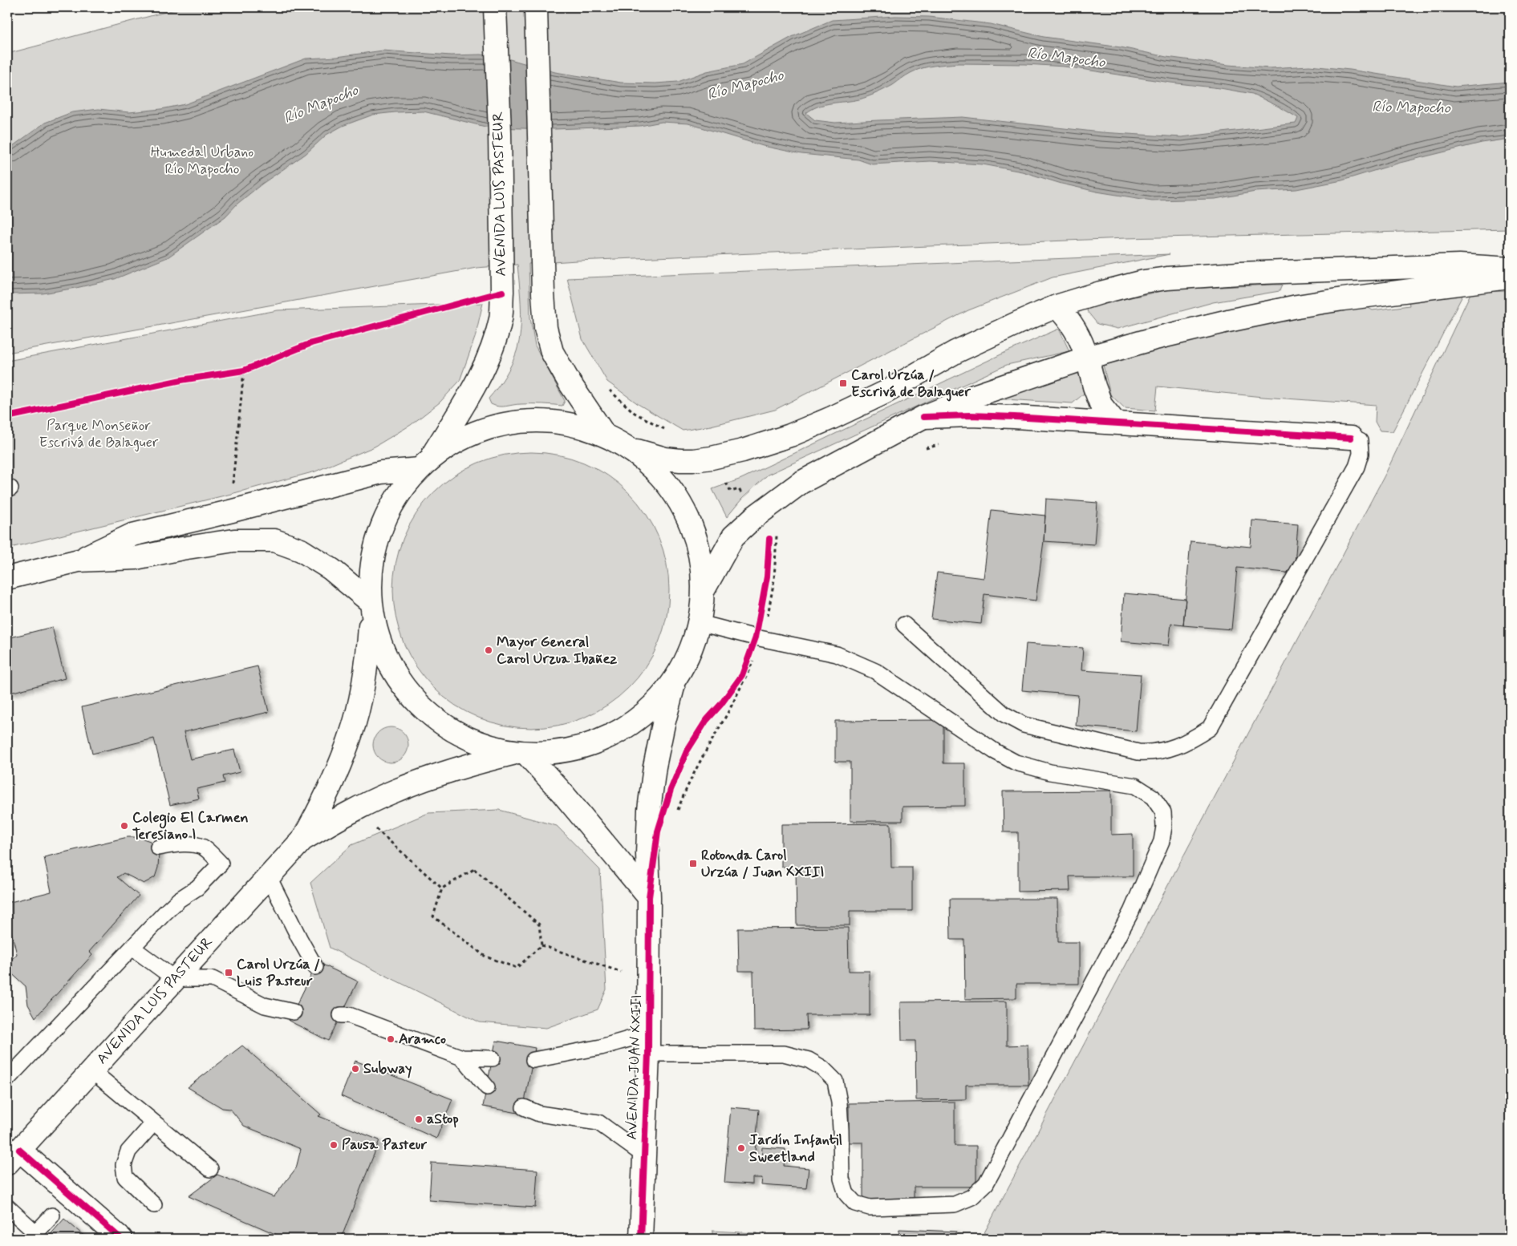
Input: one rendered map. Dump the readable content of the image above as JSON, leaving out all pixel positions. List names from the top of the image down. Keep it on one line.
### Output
{"streets":{"main road":["AVENIDA LUIS PASTEUR","AVENIDA JUAN XXIII"]},"water":["Río Mapocho"],"parks":["Humedal Urbano Río Mapocho","Parque Monseñor Escrivá de Balaguer"],"places":{"transit":["Carol Urzúa / Escrivá de Balaguer","Rotonda Carol Urzúa / Juan XXIII","Carol Urzúa / Luis Pasteur"],"other":["Mayor General Carol Urzua Ibañez","Colegio El Carmen Teresiano I","Aramco","Subway","aStop","Pausa Pasteur","Jardín Infantil Sweetland"]}}
